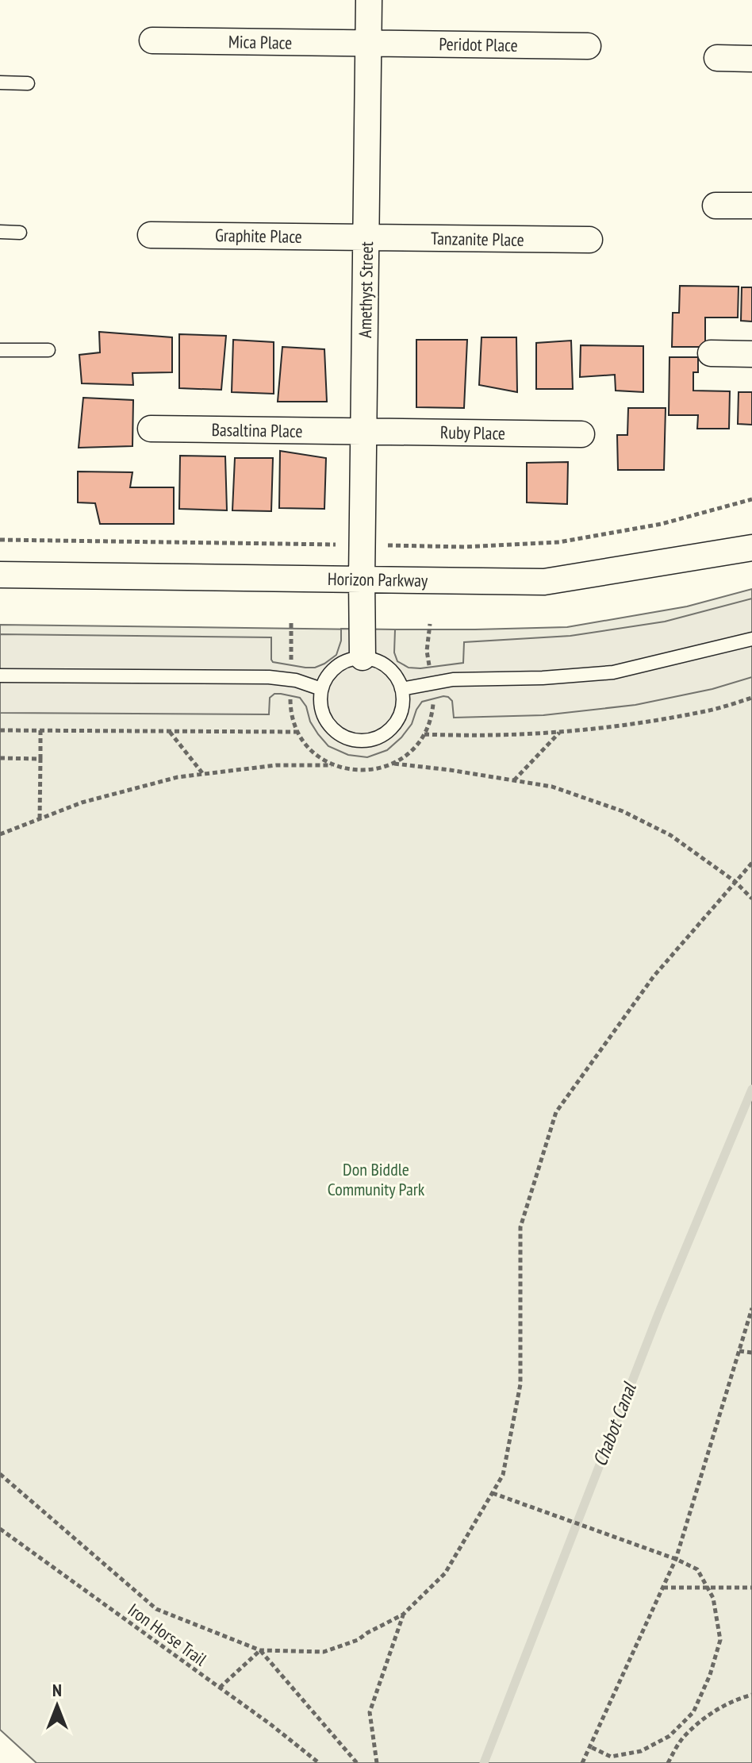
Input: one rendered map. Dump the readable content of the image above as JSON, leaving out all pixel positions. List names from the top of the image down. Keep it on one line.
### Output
{"streets":{"street":["Mica Place","Peridot Place","Graphite Place","Tanzanite Place","Amethyst Street","Basaltina Place","Ruby Place","Horizon Parkway"],"path":["Iron Horse Trail"]},"crossings":[["Mica Place","Peridot Place"],["Mica Place","Amethyst Street"],["Peridot Place","Amethyst Street"],["Graphite Place","Tanzanite Place"],["Graphite Place","Amethyst Street"],["Tanzanite Place","Amethyst Street"],["Amethyst Street","Basaltina Place"],["Amethyst Street","Ruby Place"],["Amethyst Street","Horizon Parkway"],["Basaltina Place","Ruby Place"]],"water":["Chabot Canal"],"parks":["Don Biddle Community Park"],"north":"top"}
